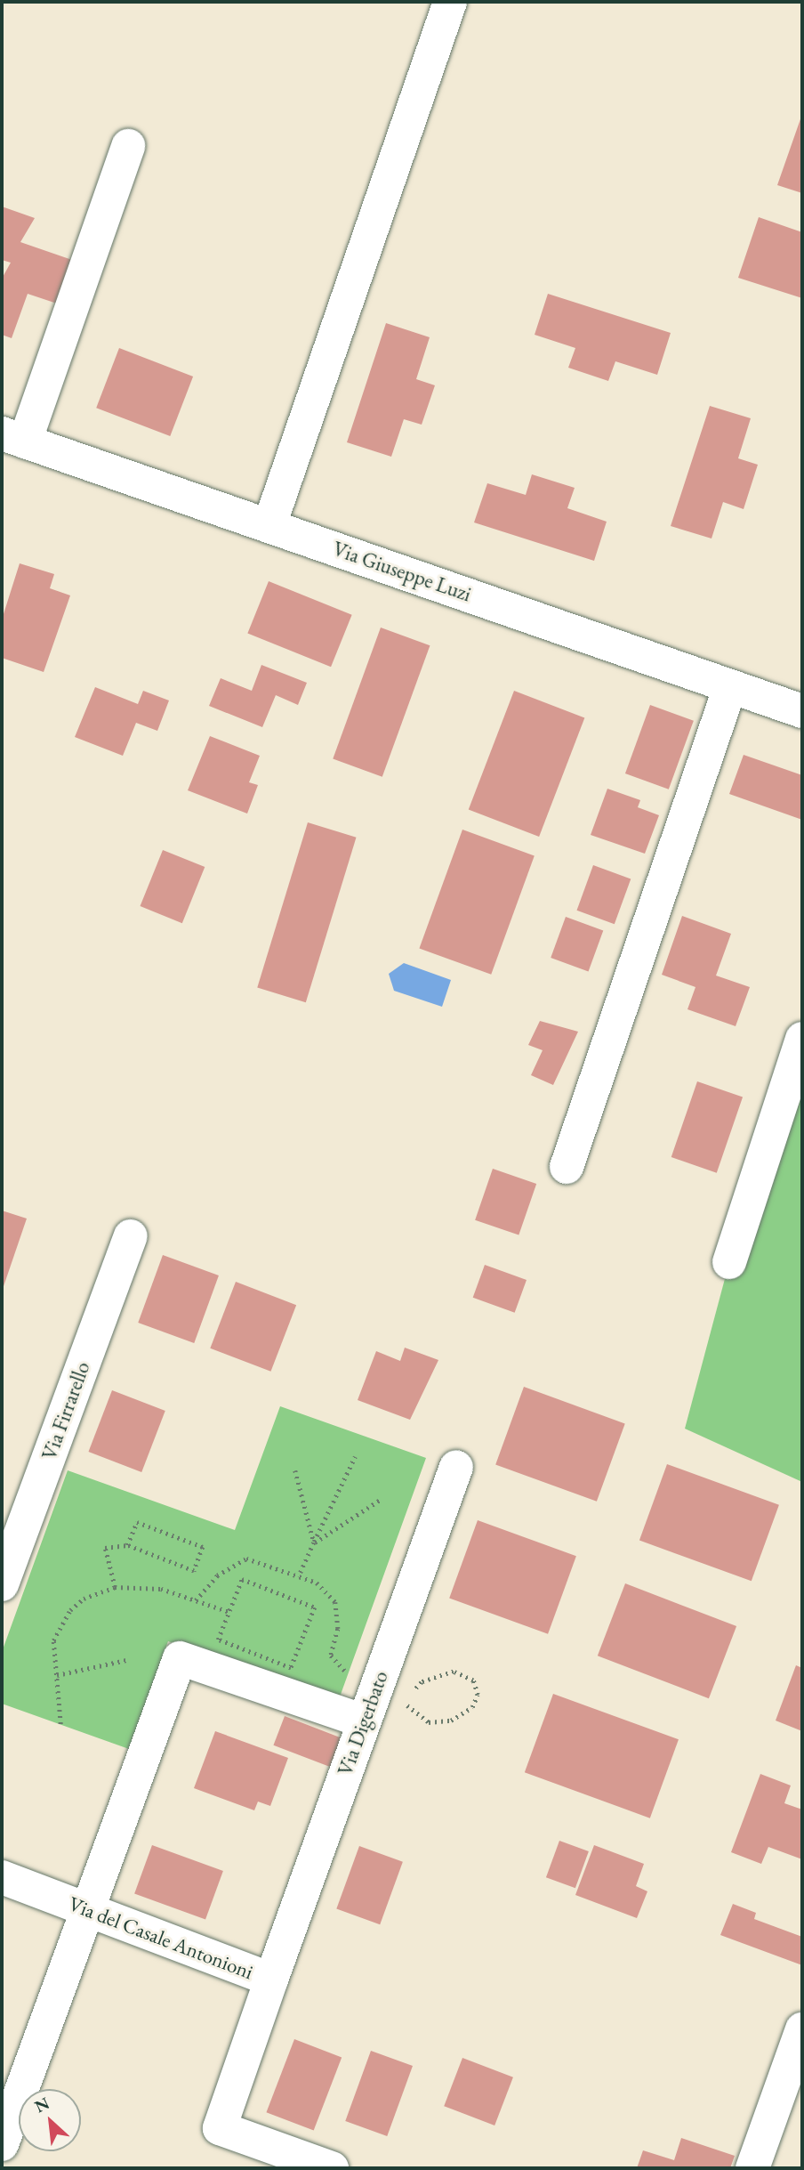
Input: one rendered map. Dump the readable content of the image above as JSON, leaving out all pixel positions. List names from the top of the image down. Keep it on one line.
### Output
{"streets":{"street":["Via Giuseppe Luzi","Via Firrarello","Via Digerbato","Via del Casale Antonioni"]},"crossings":[["Via Digerbato","Via del Casale Antonioni"]],"north":"top left"}
